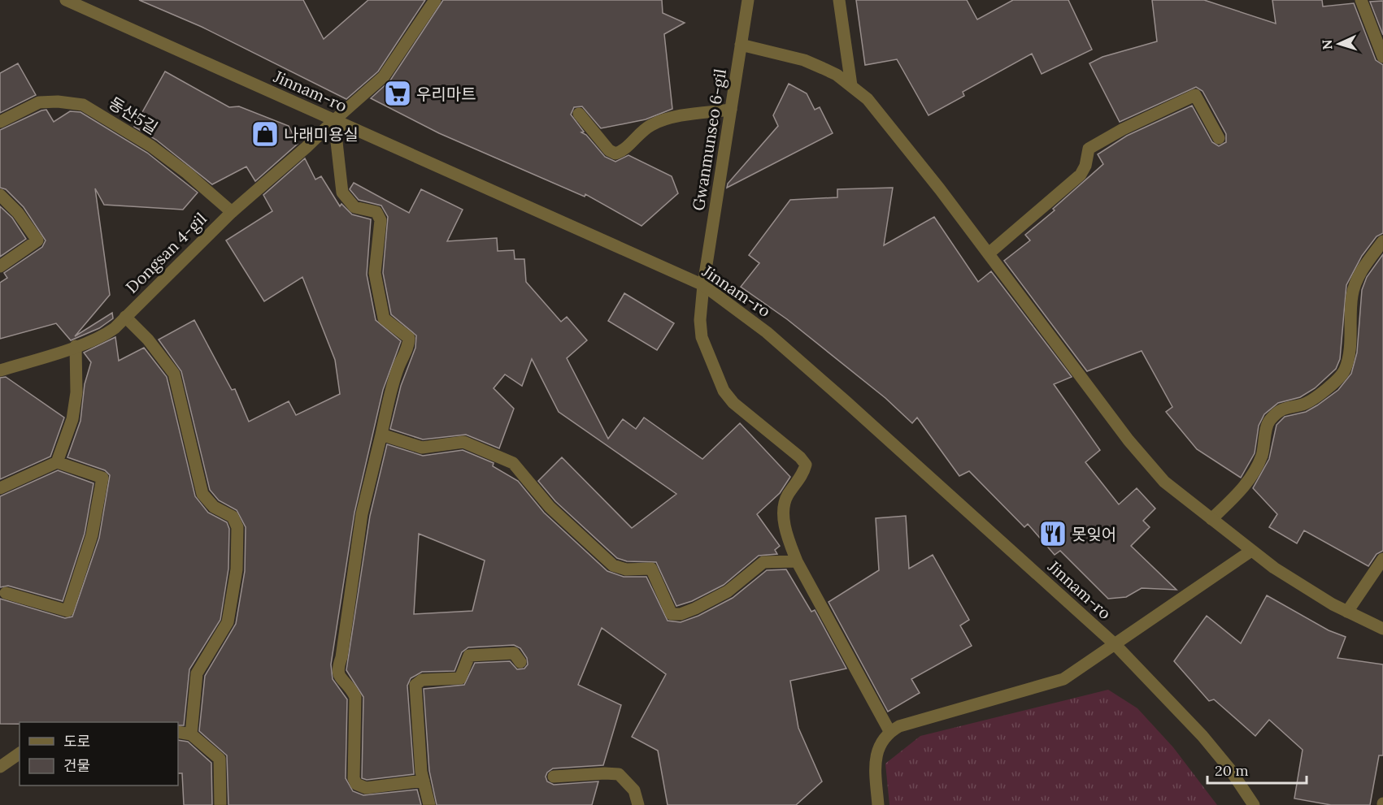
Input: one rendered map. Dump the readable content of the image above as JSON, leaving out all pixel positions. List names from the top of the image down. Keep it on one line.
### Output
{"streets":{"street":["Jinnam-ro","동산5길","Gwanmunseo 6-gil","Dongsan 4-gil"]},"crossings":[["Jinnam-ro","Gwanmunseo 6-gil"],["Jinnam-ro","Dongsan 4-gil"],["동산5길","Dongsan 4-gil"]],"places":{"supermarket":["우리마트"],"shop":["나래미용실"],"restaurant":["못잊어"]},"legend":["도로","건물"],"scale_bar":"20 m","north":"left"}
